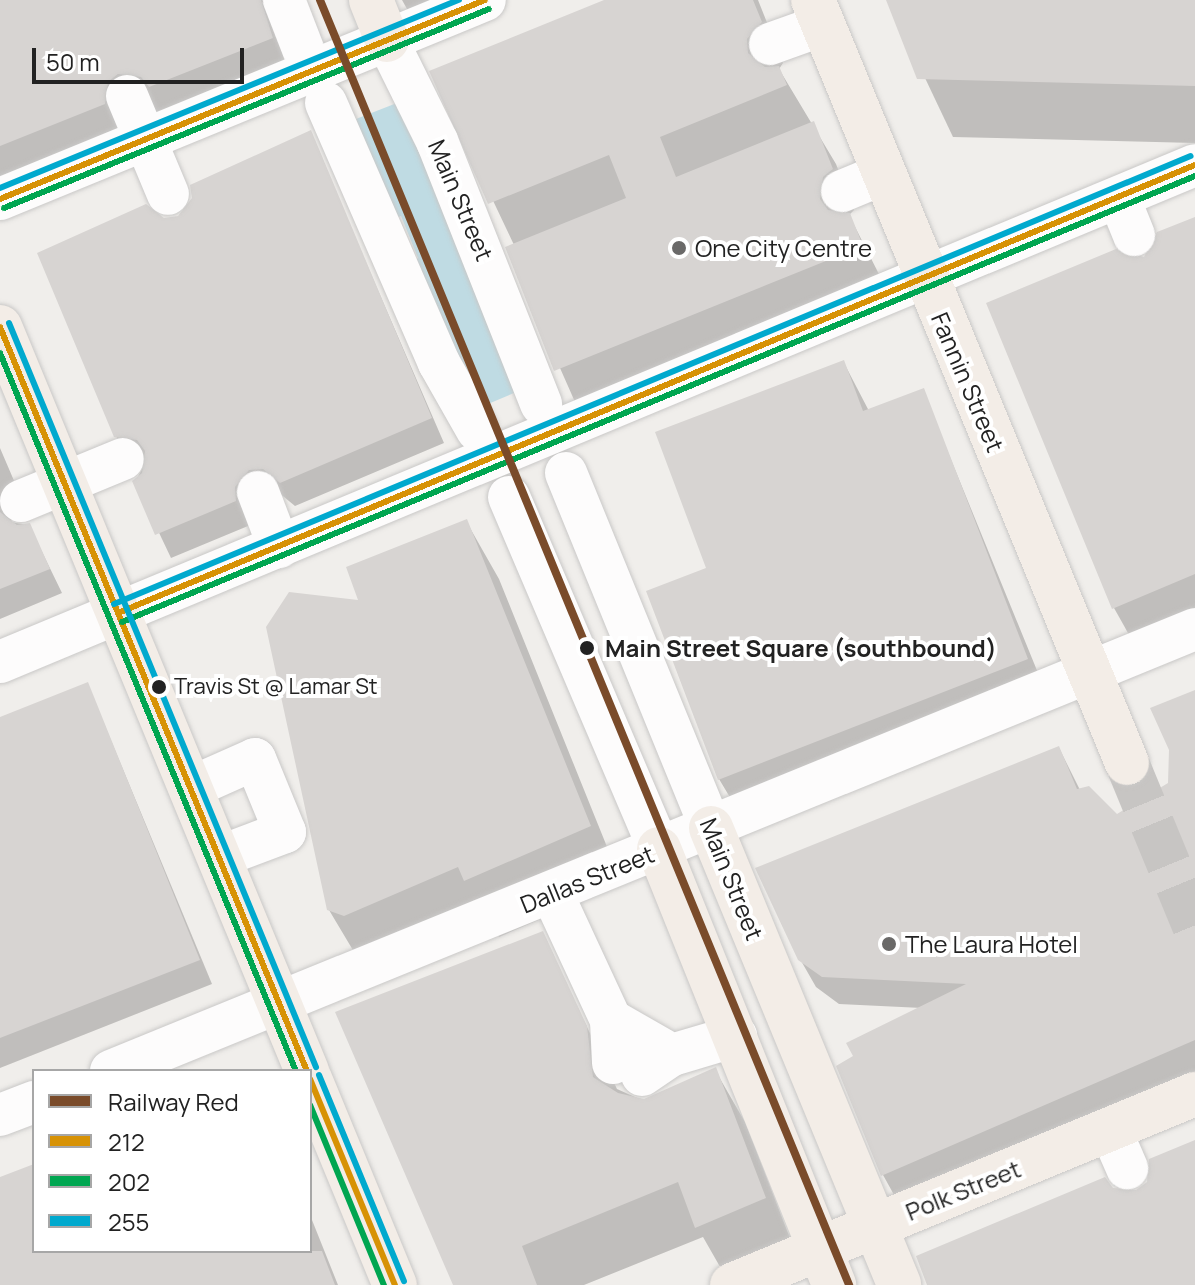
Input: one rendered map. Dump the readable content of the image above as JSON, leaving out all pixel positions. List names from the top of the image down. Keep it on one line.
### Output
{"streets":{"main road":["Main Street","Fannin Street","Polk Street"],"street":["Dallas Street"]},"crossings":[["Main Street","Dallas Street"],["Main Street","Polk Street"],["Fannin Street","Dallas Street"]],"places":["One City Centre","Main Street Square (southbound)","Travis St @ Lamar St","The Laura Hotel"],"lines":["rail line Red","transit line 212","transit line 255","transit line 202"],"legend":["Railway Red","212","202","255"],"scale_bar":"50 m"}
